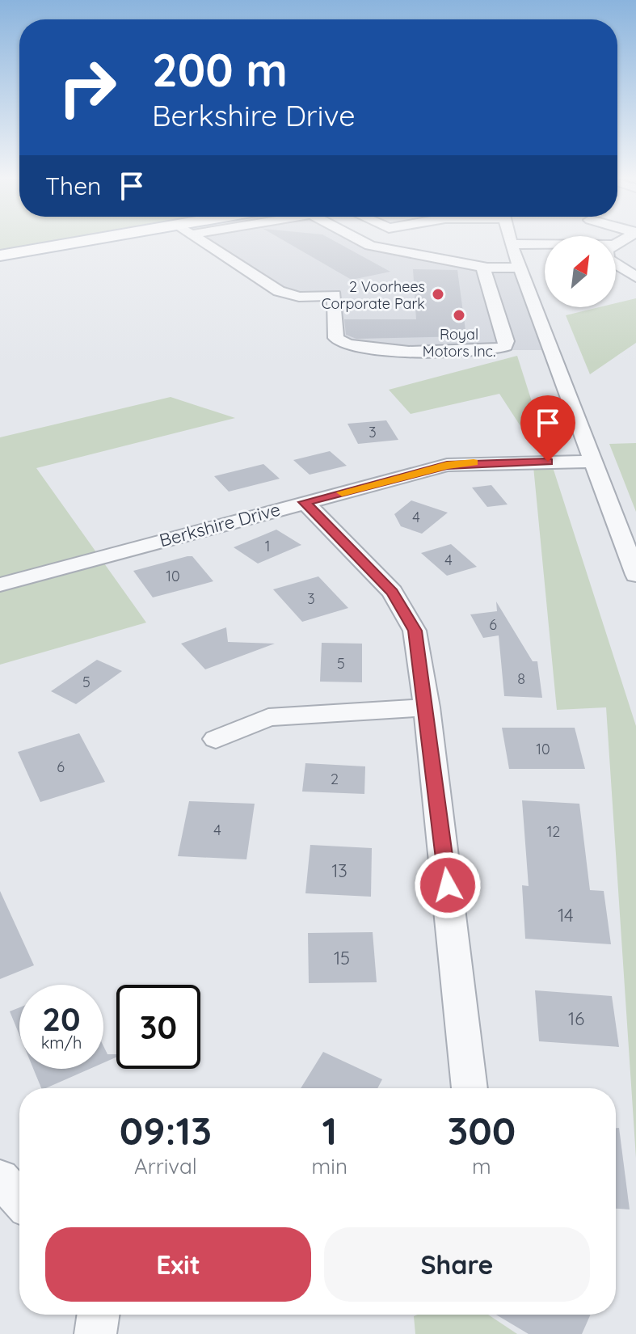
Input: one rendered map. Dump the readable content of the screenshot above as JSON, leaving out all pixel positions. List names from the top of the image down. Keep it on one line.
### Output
{"streets":{"street":["Berkshire Drive"]},"places":["2 Voorhees Corporate Park","Royal Motors Inc."],"house_numbers":["3","4","1","4","10","3","6","5","8","5","10","6","2","4","12","13","14","15","16"],"north":"top right","page":{"turn":["200 m","Berkshire Drive"],"then":"Then","speed":"20 km/h","limit":"30","eta":["09:13","Arrival","1","min","300","m"],"buttons":["Exit","Share"]}}
